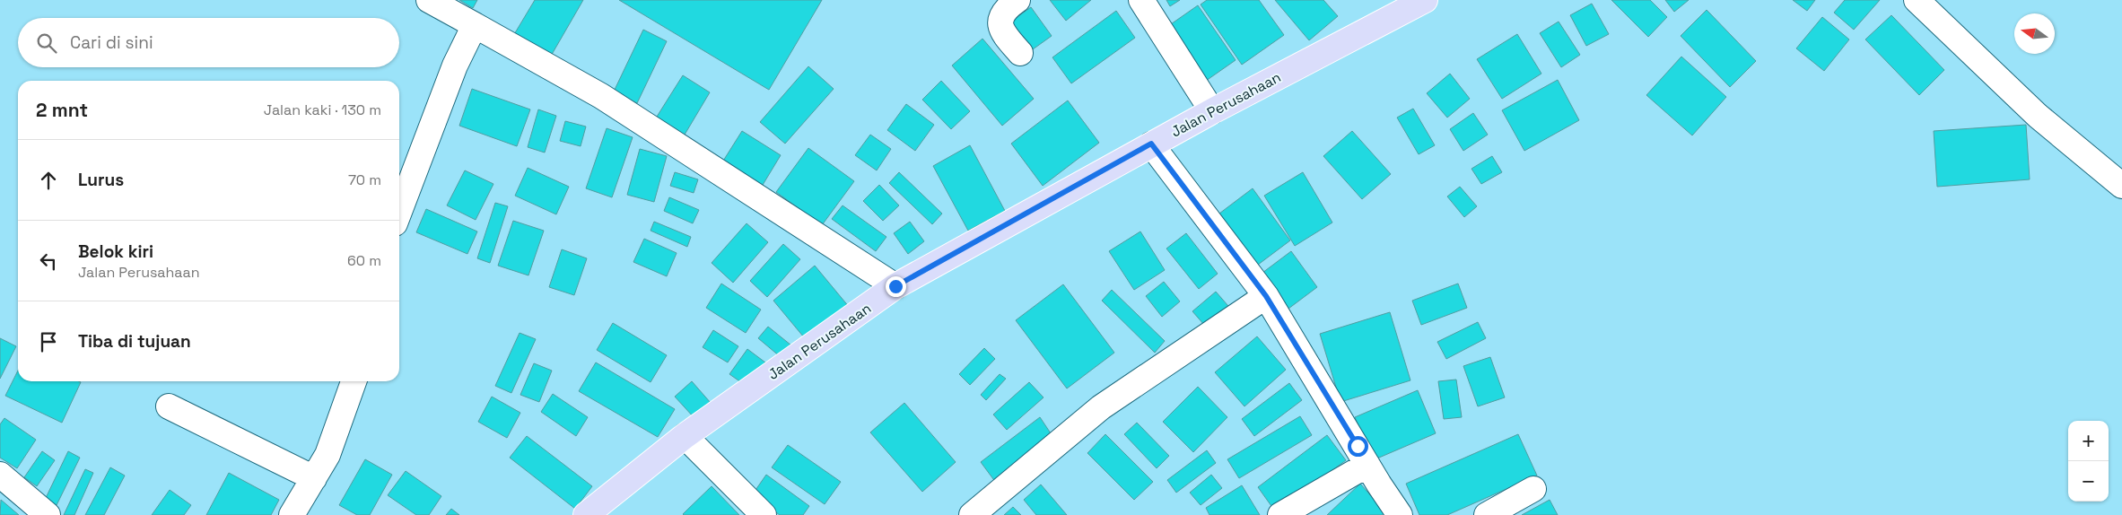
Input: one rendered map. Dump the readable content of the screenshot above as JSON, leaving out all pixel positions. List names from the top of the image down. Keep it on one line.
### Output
{"streets":{"main road":["Jalan Perusahaan"]},"north":"left","page":{"search":"Cari di sini","heading":["2 mnt","Jalan kaki · 130 m"],"list":[["Lurus","70 m"],["Belok kiri","Jalan Perusahaan","60 m"],"Tiba di tujuan"],"map_buttons":["+","−"]}}
